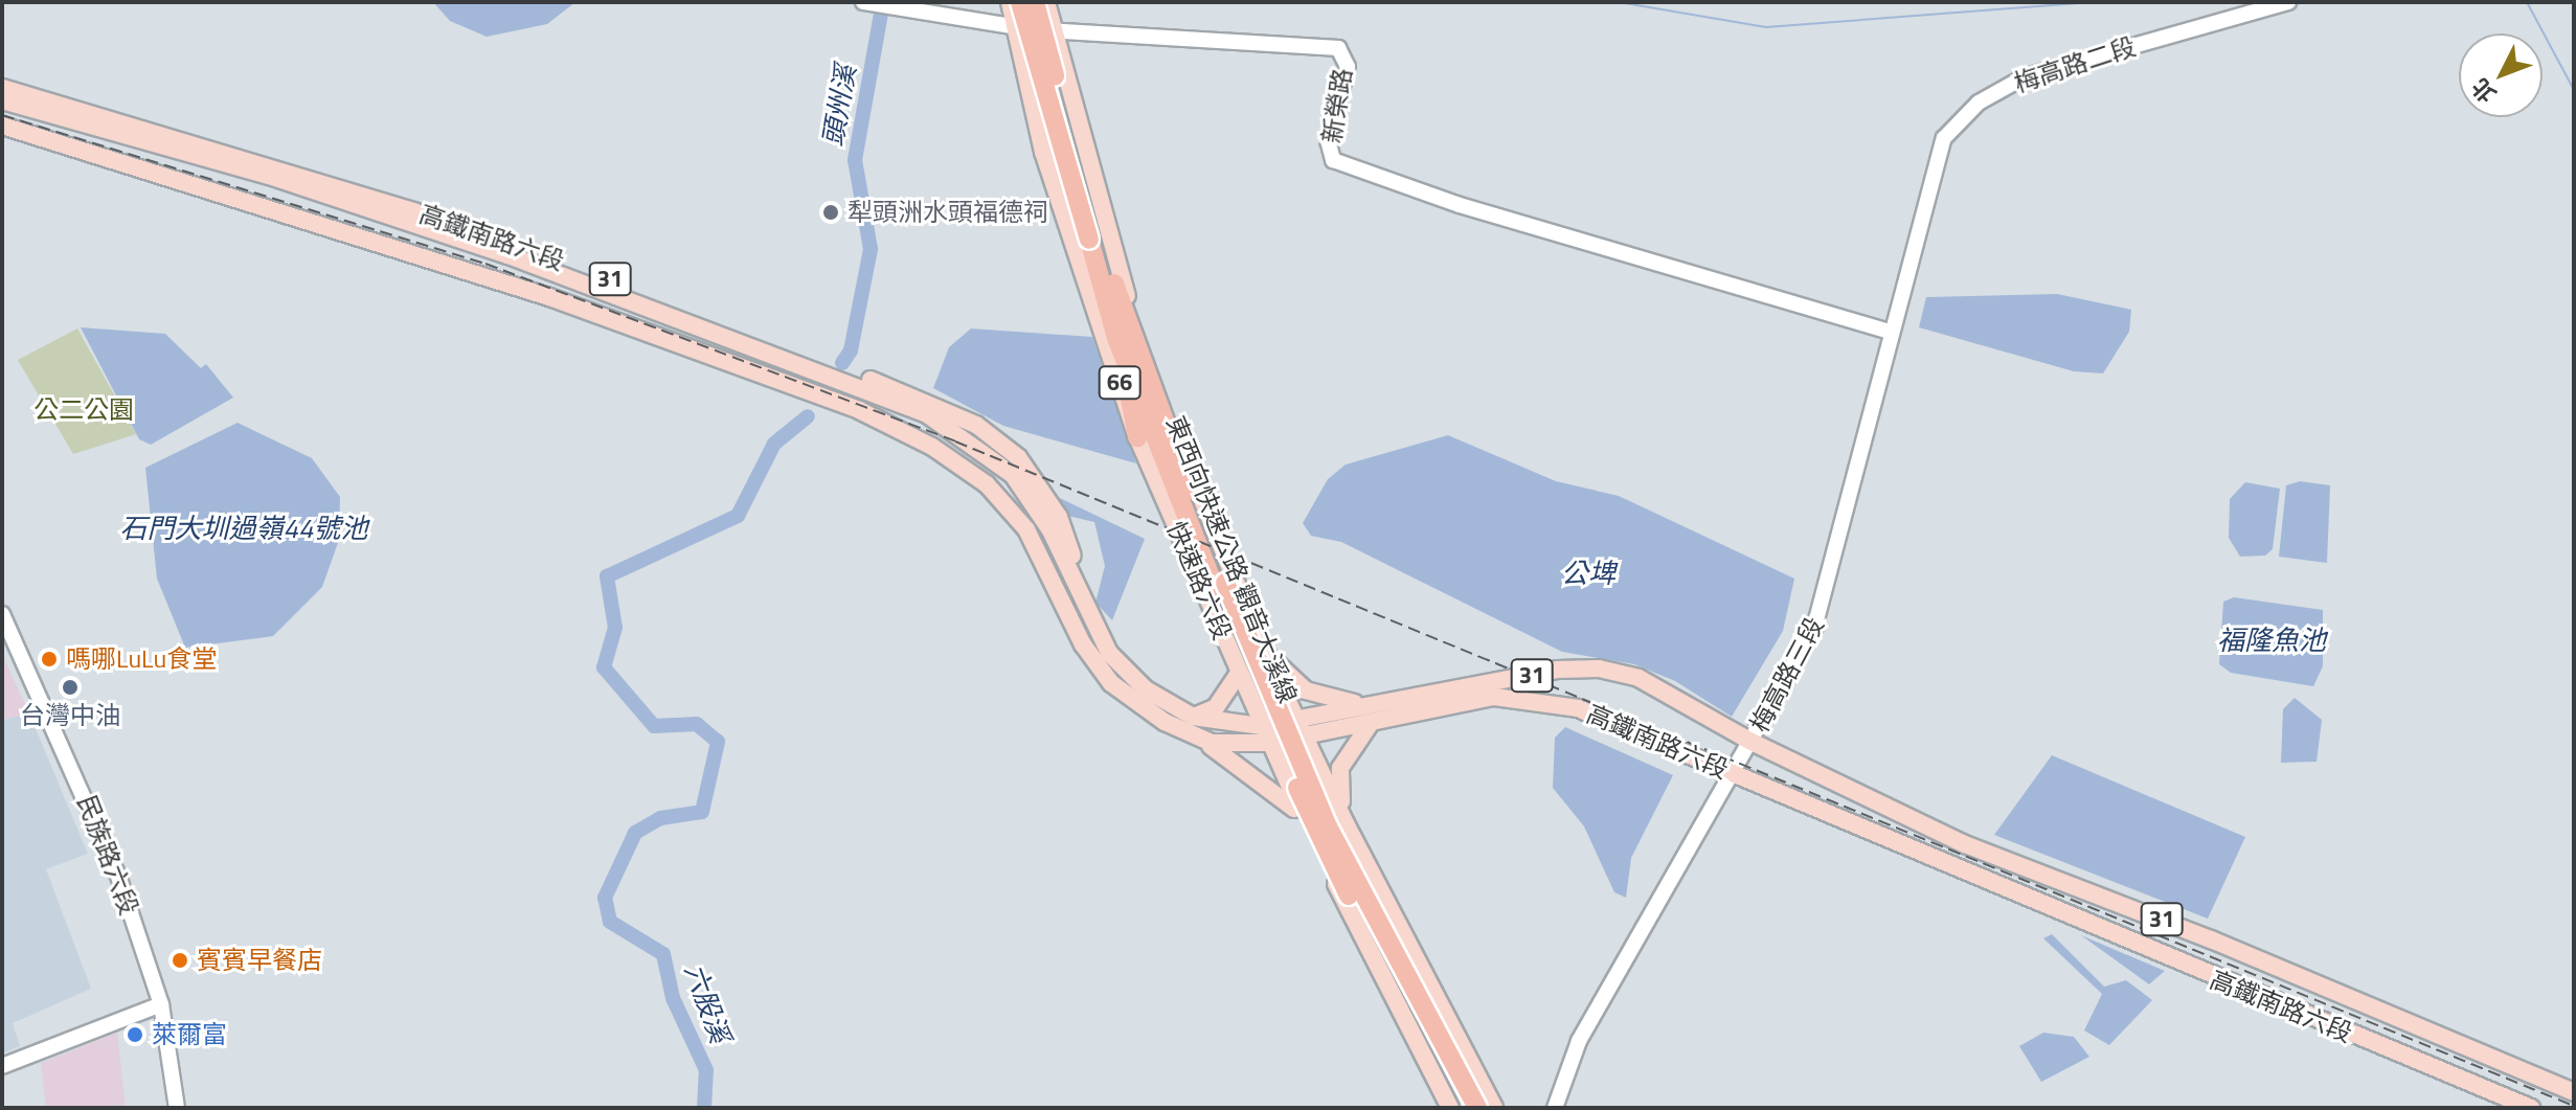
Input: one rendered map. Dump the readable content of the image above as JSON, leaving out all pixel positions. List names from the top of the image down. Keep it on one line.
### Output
{"streets":{"highway":["66","東西向快速公路 觀音大溪線"],"main road":["高鐵南路六段","31","快速路六段"],"street":["梅高路二段","新榮路","梅高路三段","民族路六段"]},"crossings":[["梅高路二段","新榮路"],["梅高路二段","梅高路三段"],["新榮路","66"],["新榮路","快速路六段"],["高鐵南路六段","31"],["高鐵南路六段","快速路六段"],["高鐵南路六段","梅高路三段"],["31","快速路六段"],["66","快速路六段"]],"water":["頭州溪","石門大圳過嶺44號池","公埤","福隆魚池","六股溪"],"parks":["公二公園"],"places":["犁頭洲水頭福德祠","嗎哪LuLu食堂","台灣中油","賓賓早餐店","萊爾富"],"north":"bottom left"}
